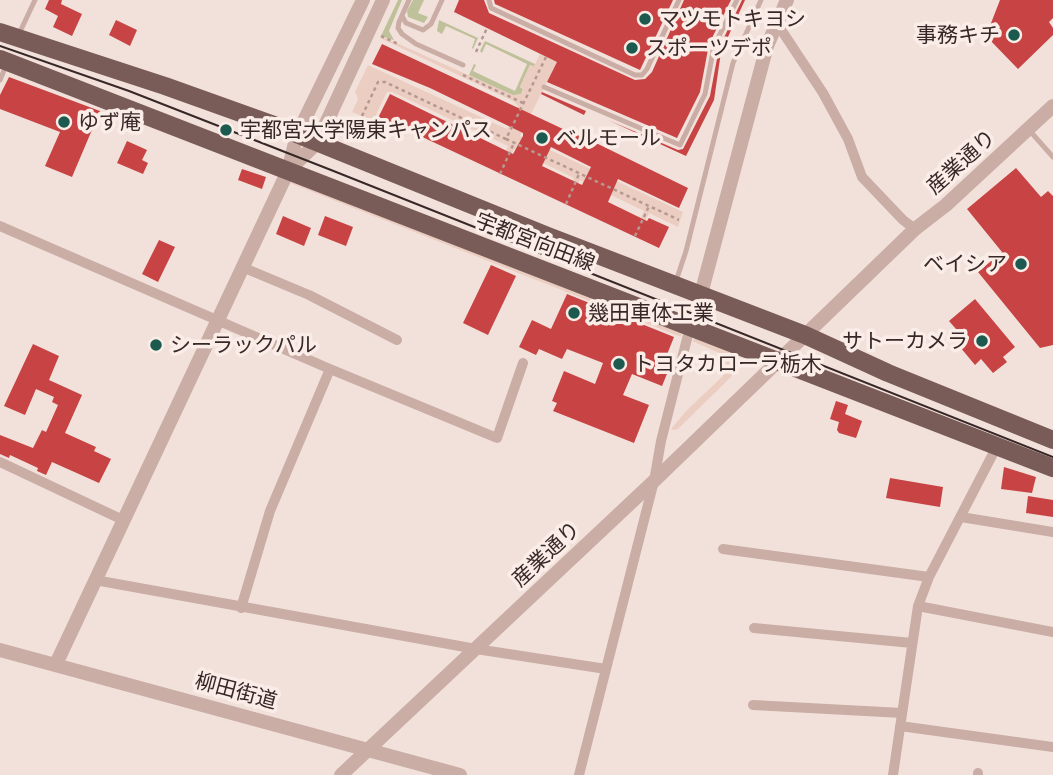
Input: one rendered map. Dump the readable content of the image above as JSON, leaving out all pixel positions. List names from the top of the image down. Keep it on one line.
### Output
{"streets":{"main road":["宇都宮向田線"],"street":["産業通り","柳田街道"]},"crossings":[["産業通り","宇都宮向田線"],["産業通り","柳田街道"]],"places":["マツモトキヨシ","事務キチ","スポーツデポ","ゆず庵","宇都宮大学陽東キャンパス","ベルモール","ベイシア","幾田車体工業","サトーカメラ","シーラックパル","トヨタカローラ栃木"]}
